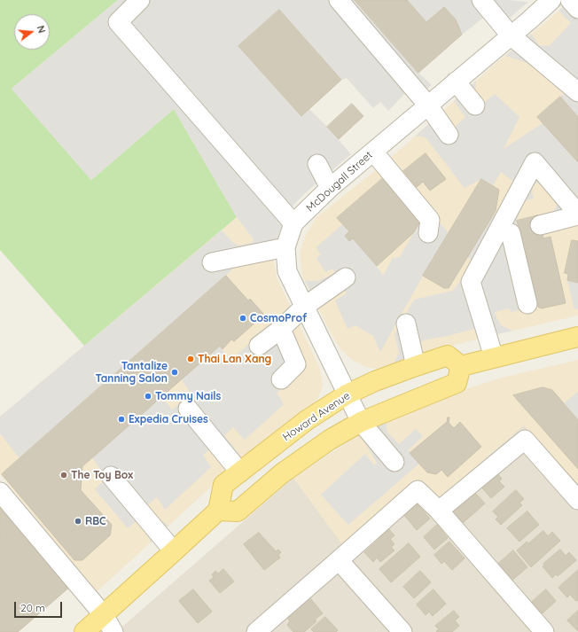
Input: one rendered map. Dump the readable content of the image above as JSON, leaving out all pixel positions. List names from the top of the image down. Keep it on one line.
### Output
{"streets":{"main road":["Howard Avenue"],"street":["McDougall Street"]},"crossings":[["McDougall Street","Howard Avenue"]],"places":["CosmoProf","Thai Lan Xang","Tantalize Tanning Salon","Tommy Nails","Expedia Cruises","The Toy Box","RBC"],"scale_bar":"20 m","north":"right"}
